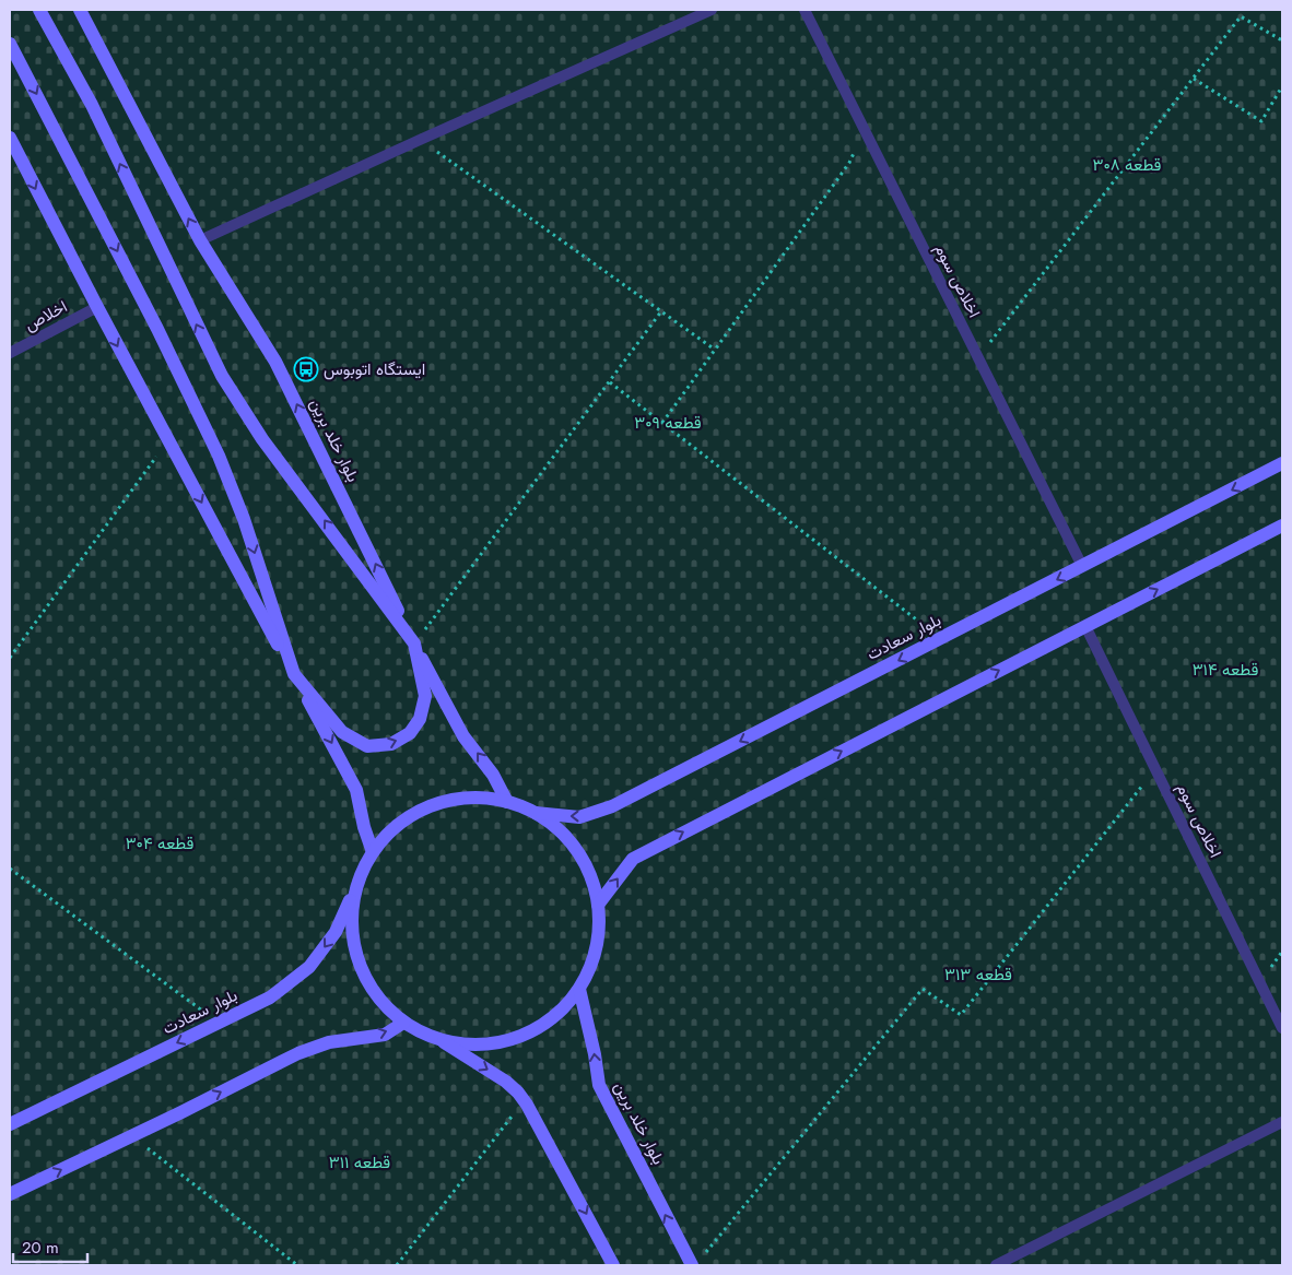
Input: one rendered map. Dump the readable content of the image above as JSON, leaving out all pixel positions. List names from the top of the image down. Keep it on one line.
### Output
{"streets":{"street":["بلوار خلد برین","بلوار سعادت"],"lane":["اخلاص سوم","اخلاص"]},"crossings":[["اخلاص سوم","بلوار سعادت"]],"parks":["قطعه ۳۰۸","قطعه ۳۰۹","قطعه ۳۱۴","قطعه ۳۰۴","قطعه ۳۱۳","قطعه ۳۱۱"],"places":{"bus stop":["ایستگاه اتوبوس"]},"scale_bar":"20 m"}
